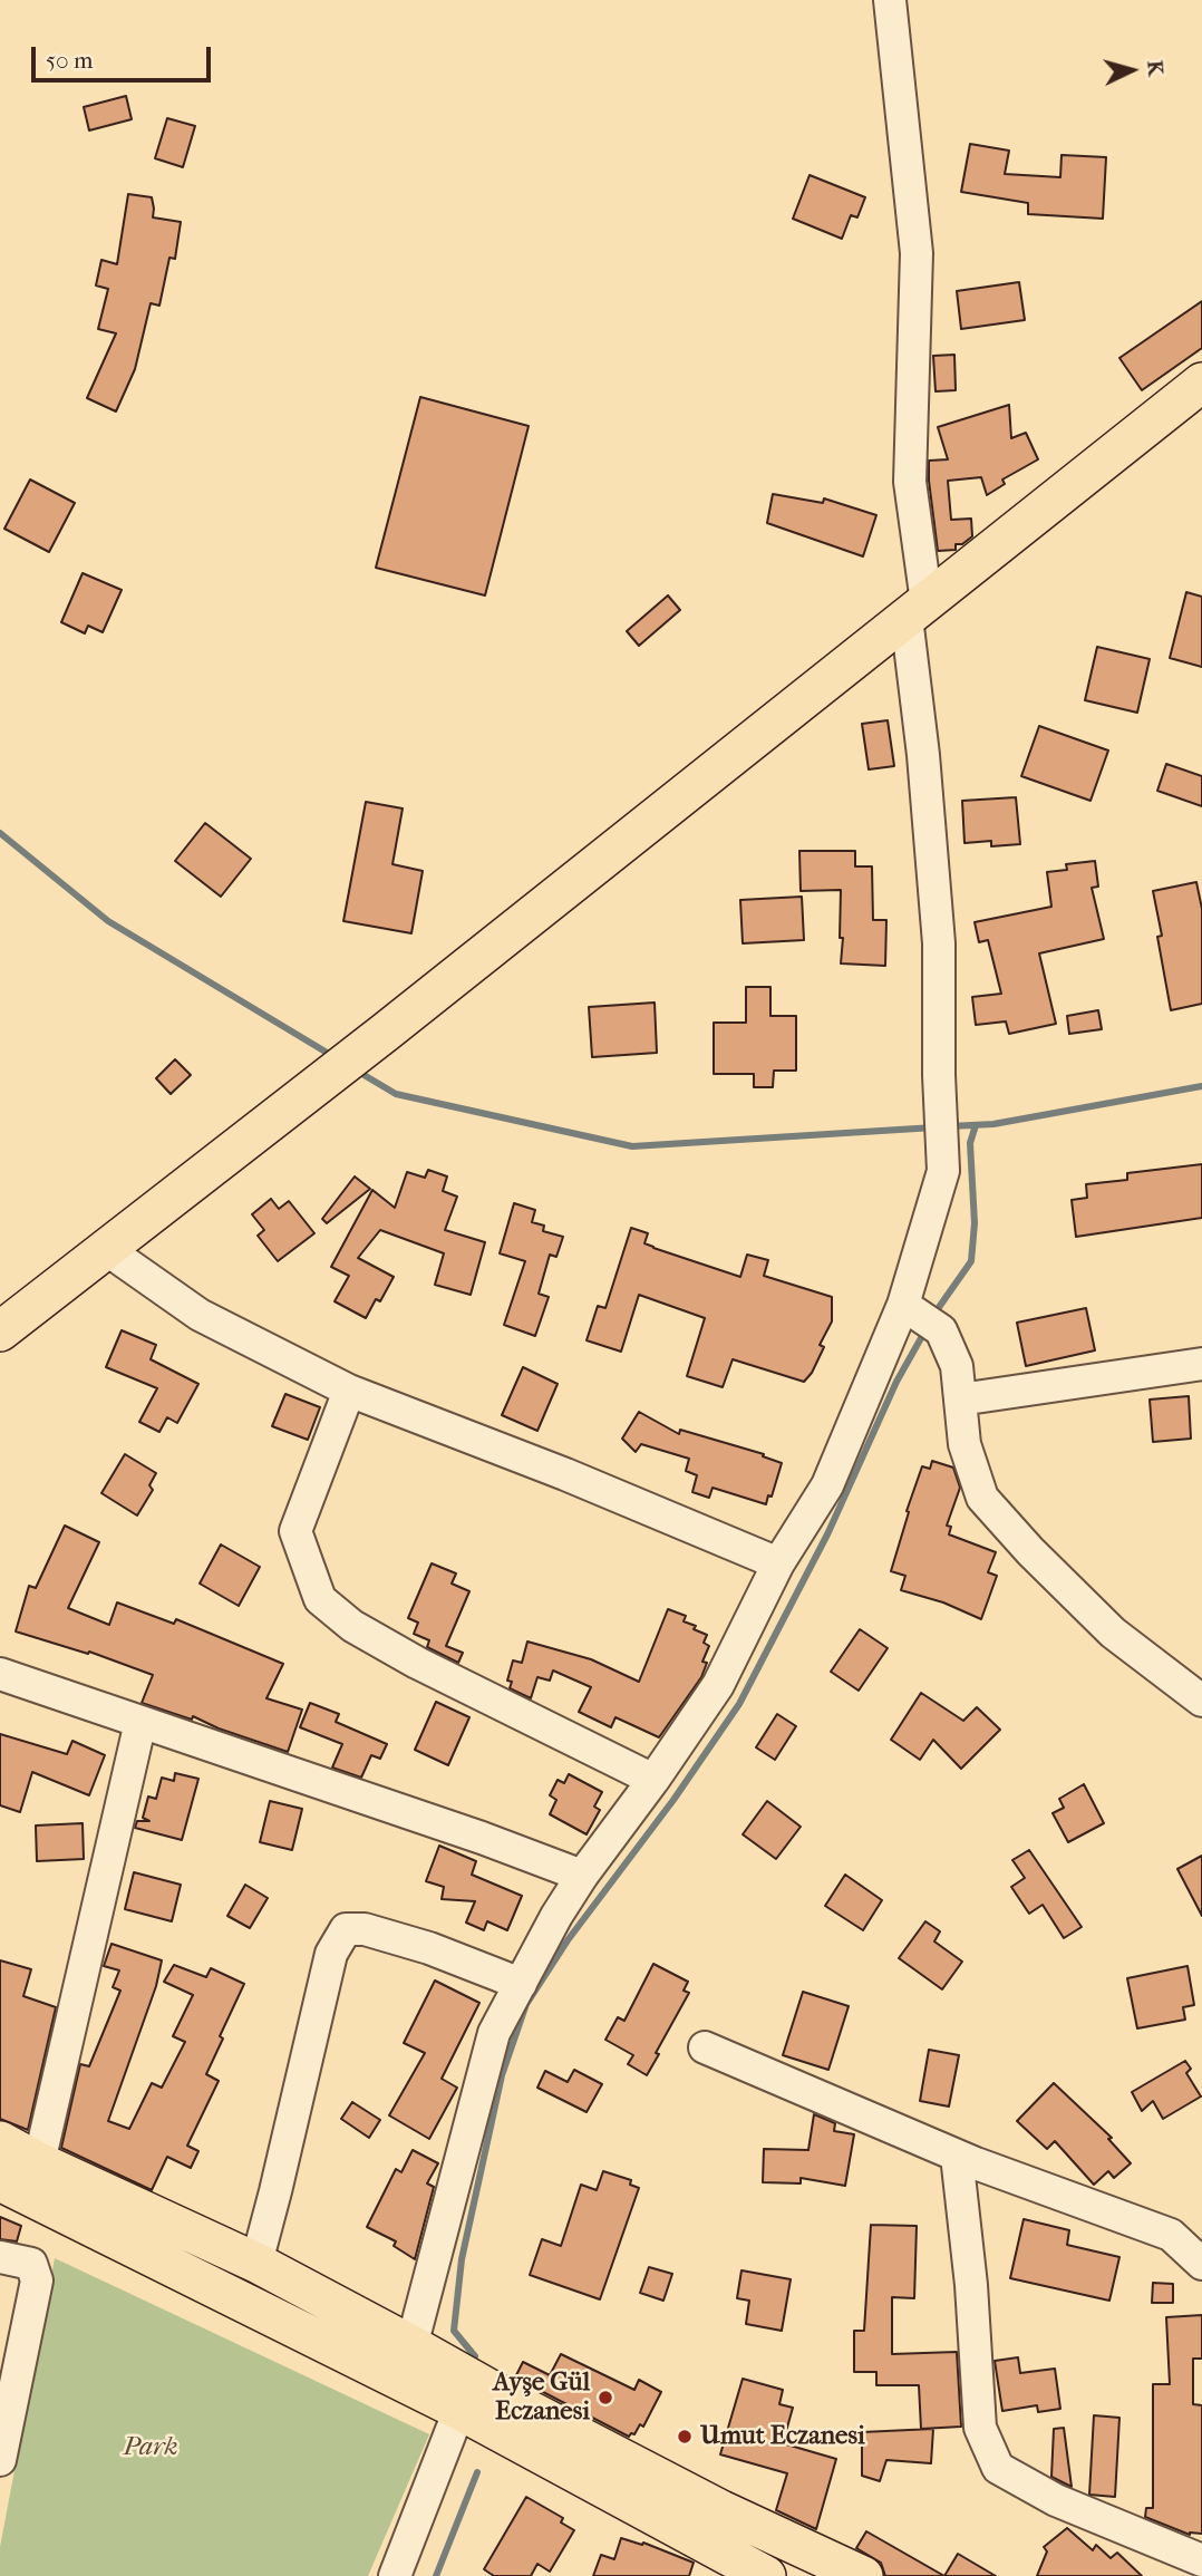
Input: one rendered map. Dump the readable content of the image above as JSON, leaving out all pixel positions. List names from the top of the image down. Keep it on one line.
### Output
{"parks":["Park"],"places":["Ayşe Gül Eczanesi","Umut Eczanesi"],"scale_bar":"50 m","north":"right"}
